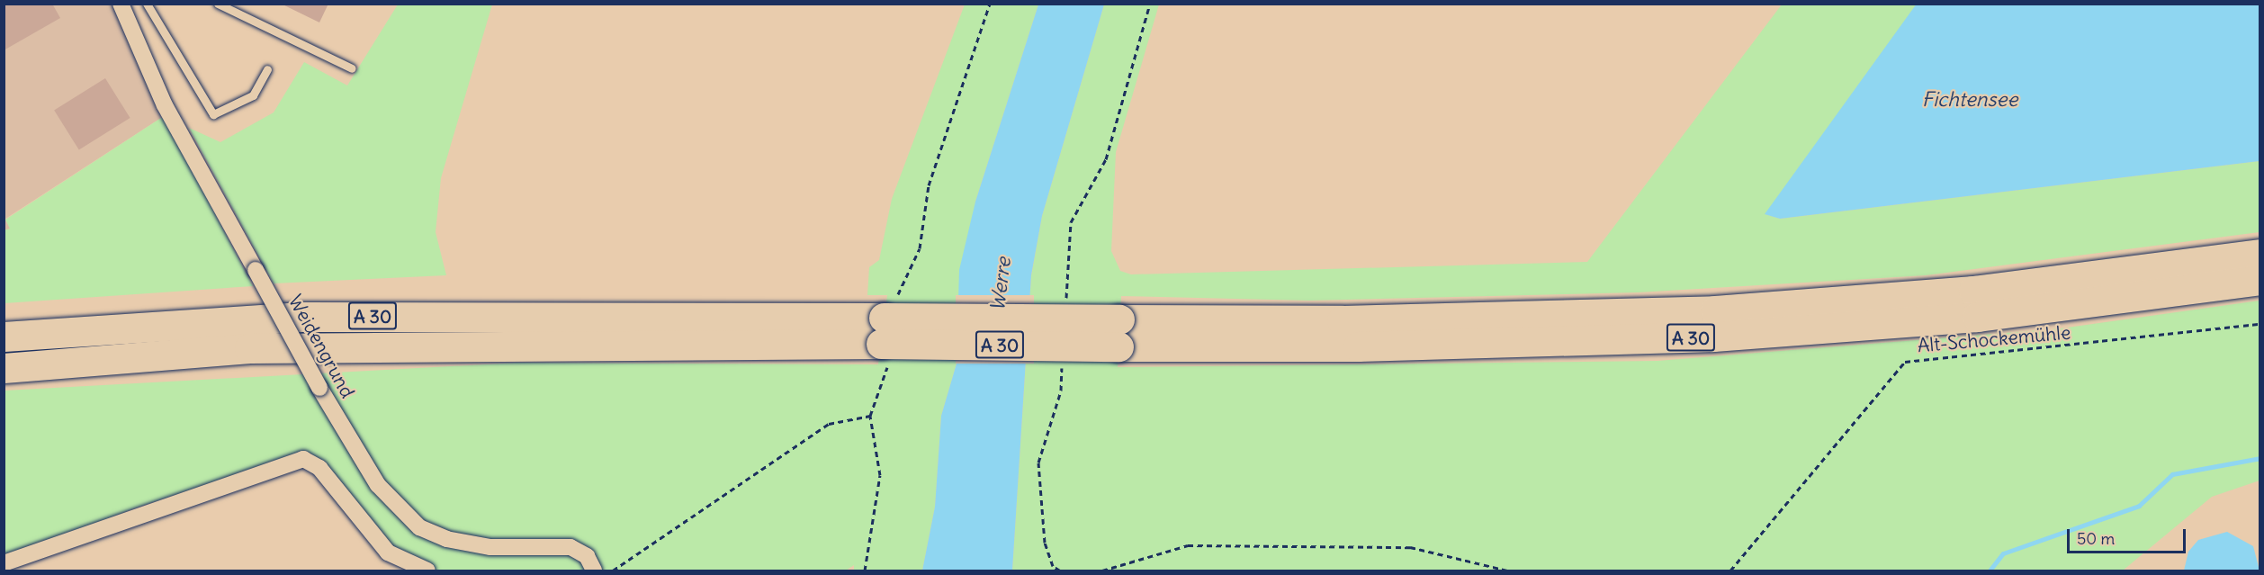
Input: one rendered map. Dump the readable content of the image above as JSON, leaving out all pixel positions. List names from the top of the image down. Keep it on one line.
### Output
{"streets":{"highway":["A 30"],"street":["Weidengrund"],"path":["Alt-Schockemühle"]},"water":["Fichtensee","Werre"],"scale_bar":"50 m"}
